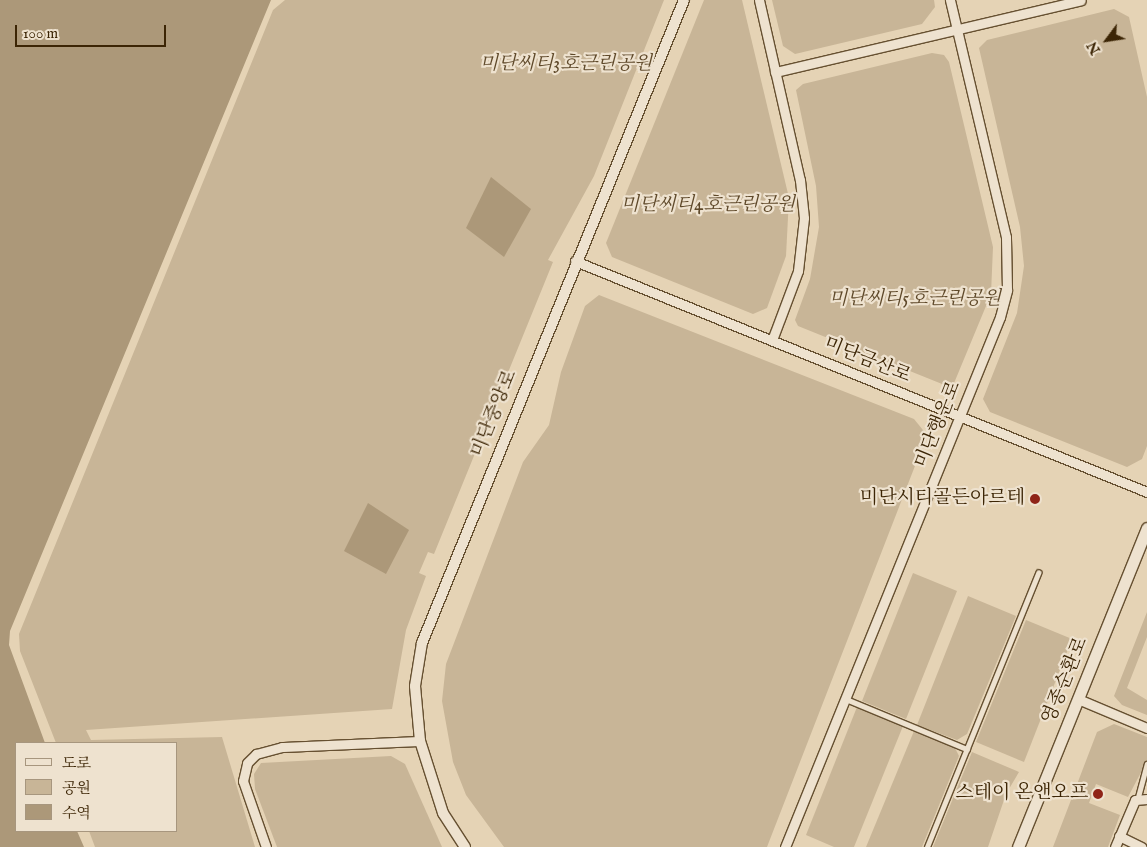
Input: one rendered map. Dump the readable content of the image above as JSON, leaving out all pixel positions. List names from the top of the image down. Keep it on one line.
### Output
{"streets":{"main road":["영종순환로"],"street":["미단금산로","미단중앙로","미단행운로"]},"crossings":[["미단금산로","미단중앙로"],["미단금산로","미단행운로"]],"parks":["미단씨티3호근린공원","미단씨티4호근린공원","미단씨티5호근린공원"],"places":["미단시티골든아르테","스테이 온앤오프"],"legend":["도로","공원","수역"],"scale_bar":"100 m","north":"bottom left"}
